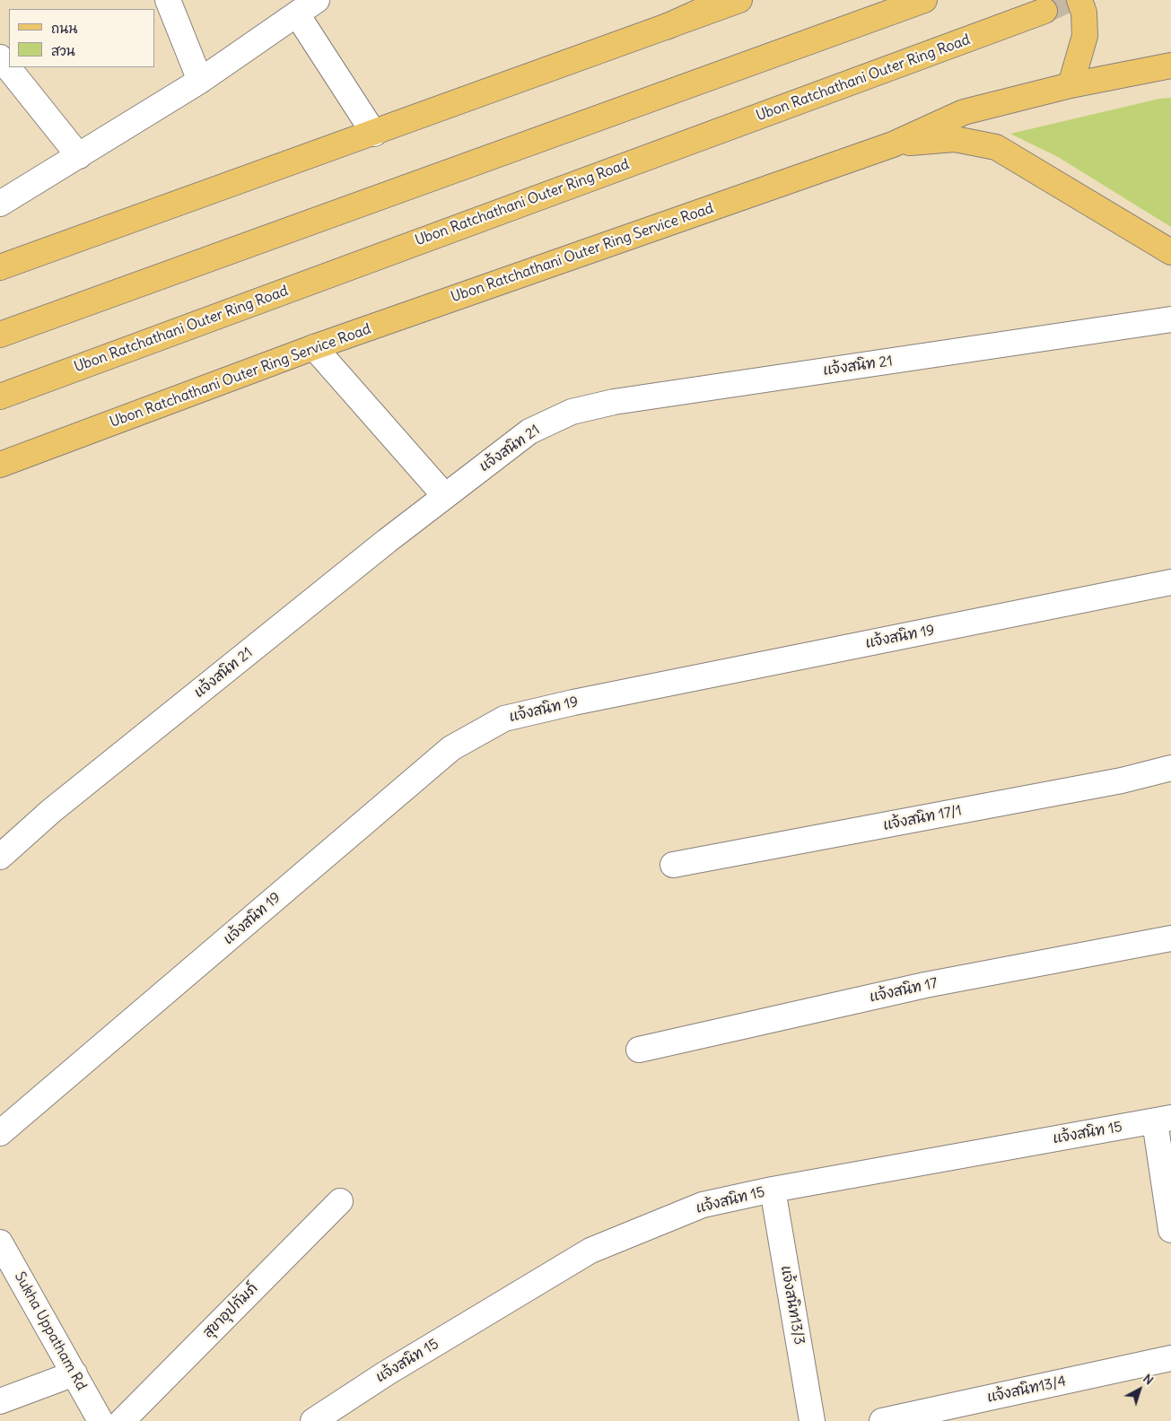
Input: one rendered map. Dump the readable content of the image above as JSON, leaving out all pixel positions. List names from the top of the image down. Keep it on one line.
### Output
{"streets":{"main road":["Ubon Ratchathani Outer Ring Road","Ubon Ratchathani Outer Ring Service Road"],"street":["แจ้งสนิท 21","แจ้งสนิท 19","แจ้งสนิท 17/1","แจ้งสนิท 17","แจ้งสนิท 15","แจ้งสนิท13/3","สุขาอุปกัมภ์","Sukha Uppatham Rd","แจ้งสนิท13/4"]},"crossings":[["แจ้งสนิท 15","แจ้งสนิท13/3"]],"legend":["ถนน","สวน"],"north":"top right"}
